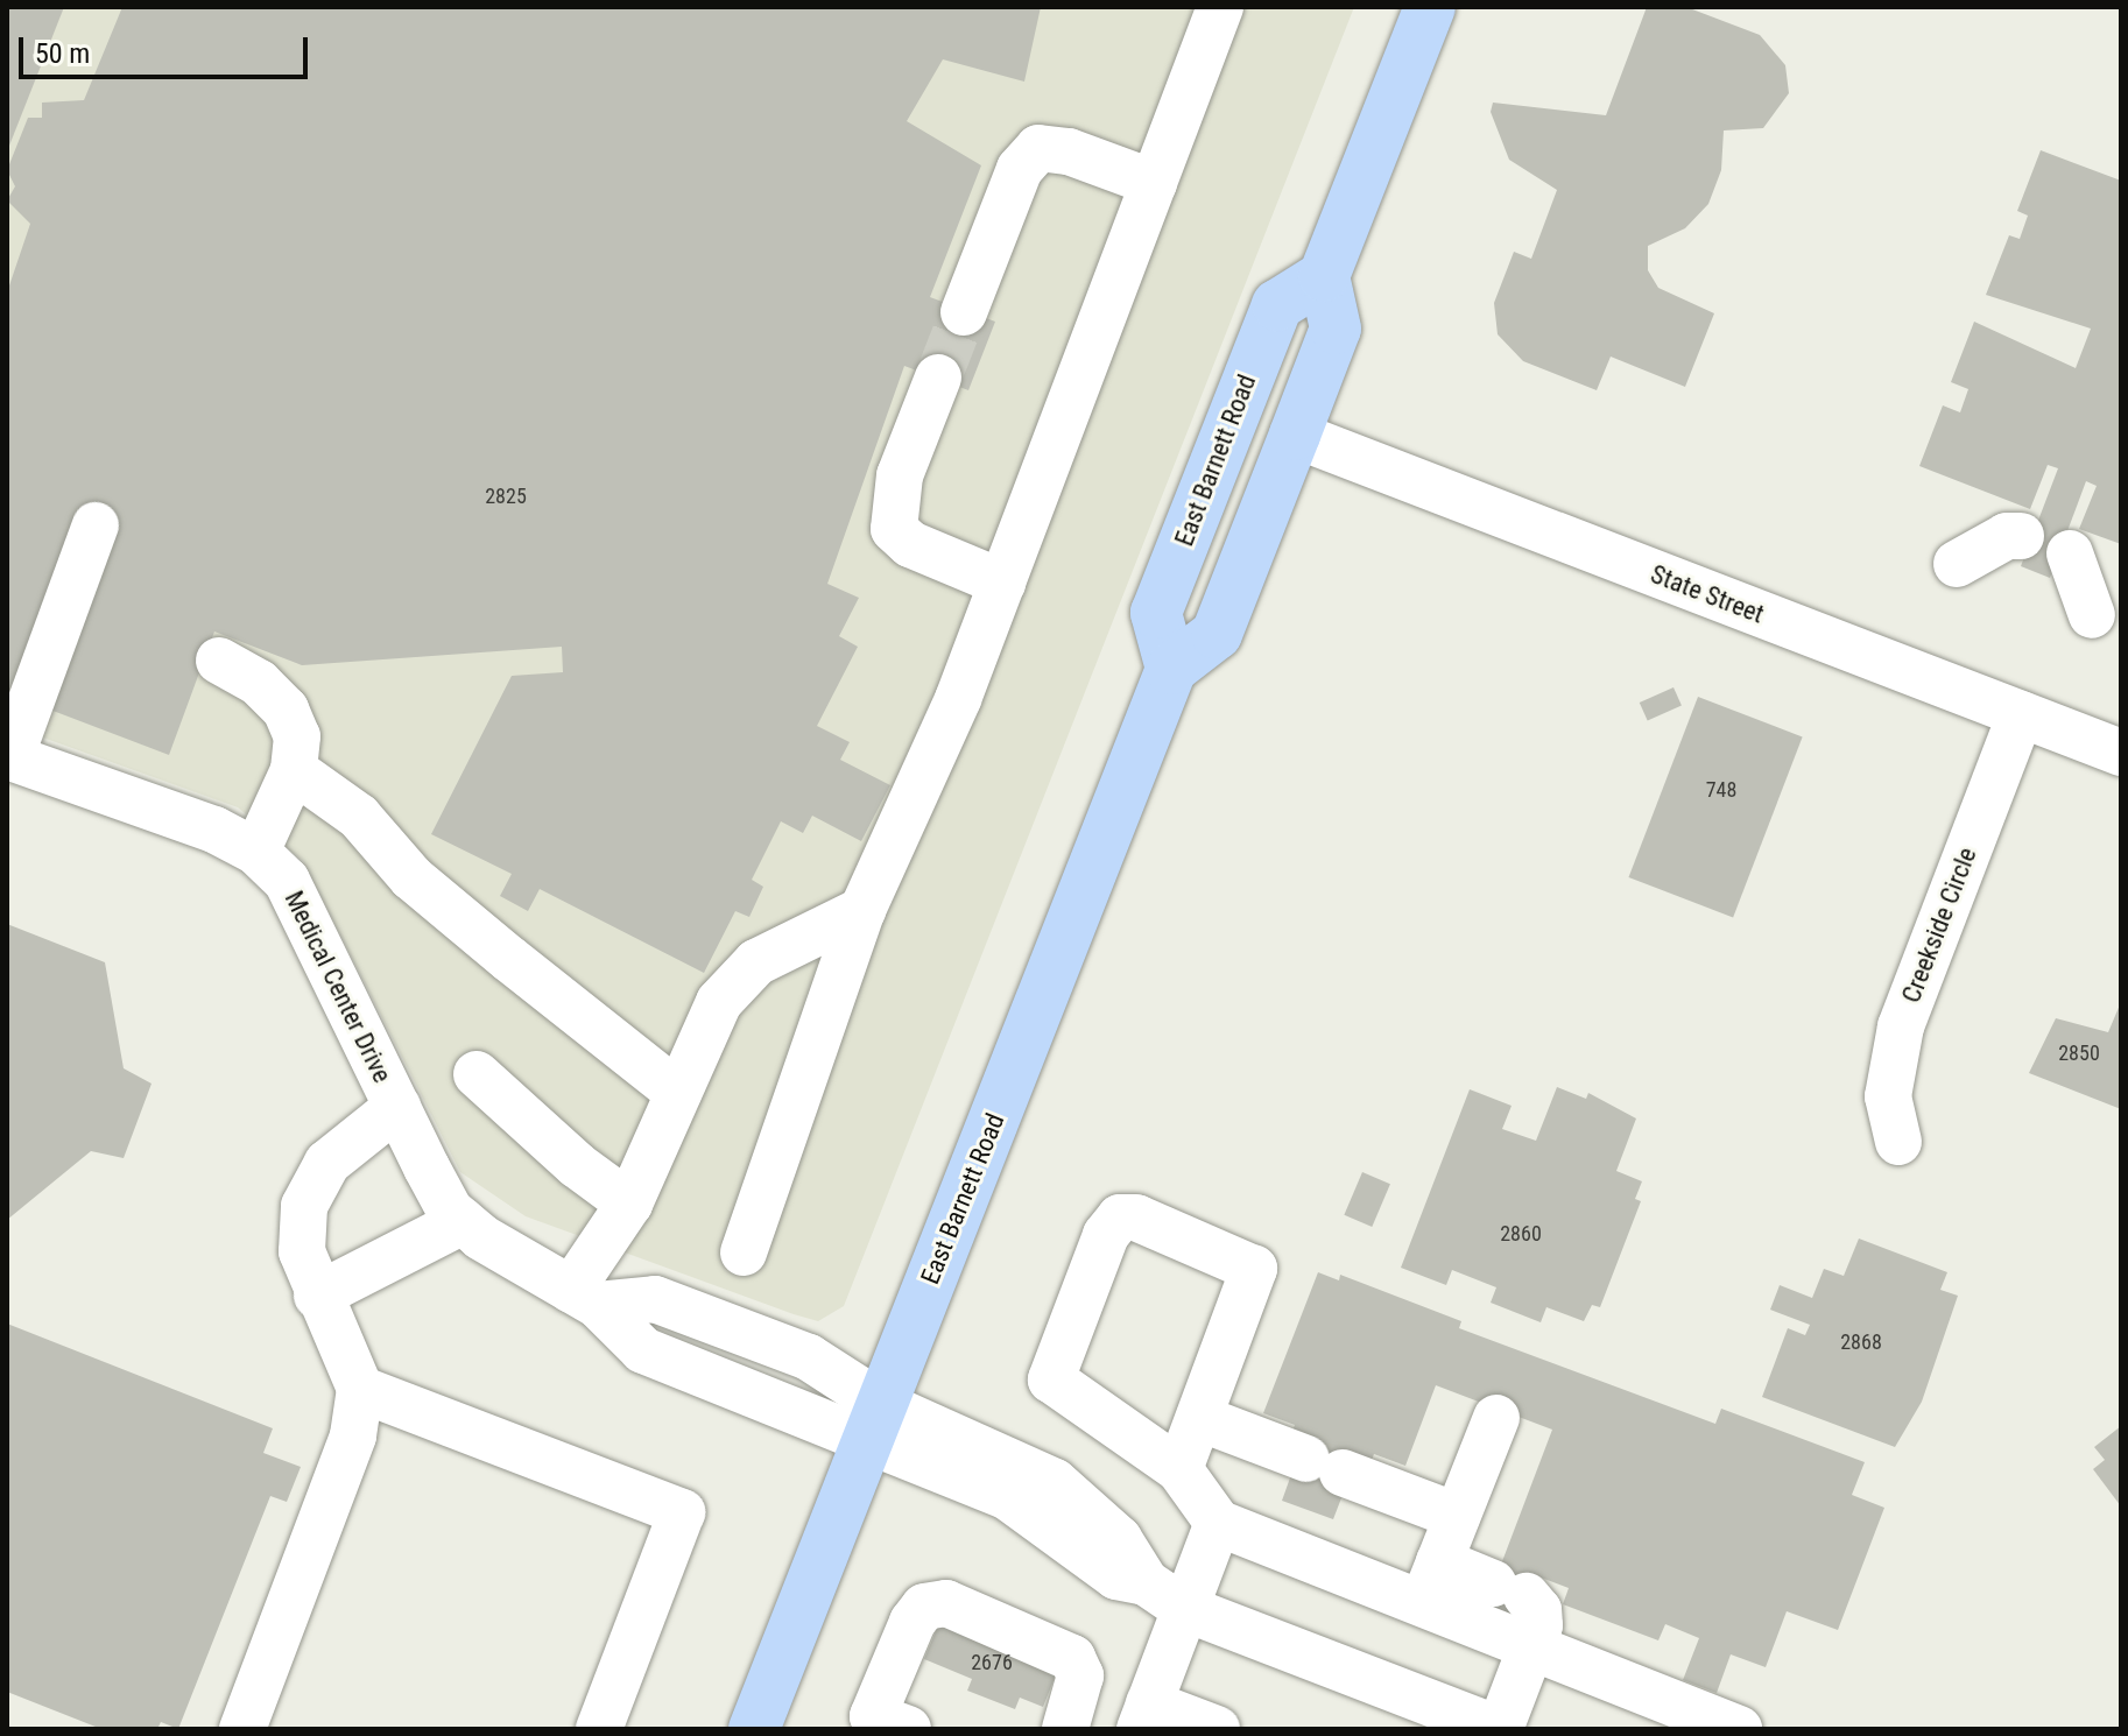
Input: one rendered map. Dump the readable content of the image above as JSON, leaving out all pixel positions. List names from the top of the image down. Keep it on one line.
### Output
{"streets":{"main road":["East Barnett Road"],"street":["State Street","Creekside Circle","Medical Center Drive"]},"crossings":[["East Barnett Road","Medical Center Drive"],["State Street","Creekside Circle"]],"house_numbers":["2825","748","2850","2860","2868","2676"],"scale_bar":"50 m"}
